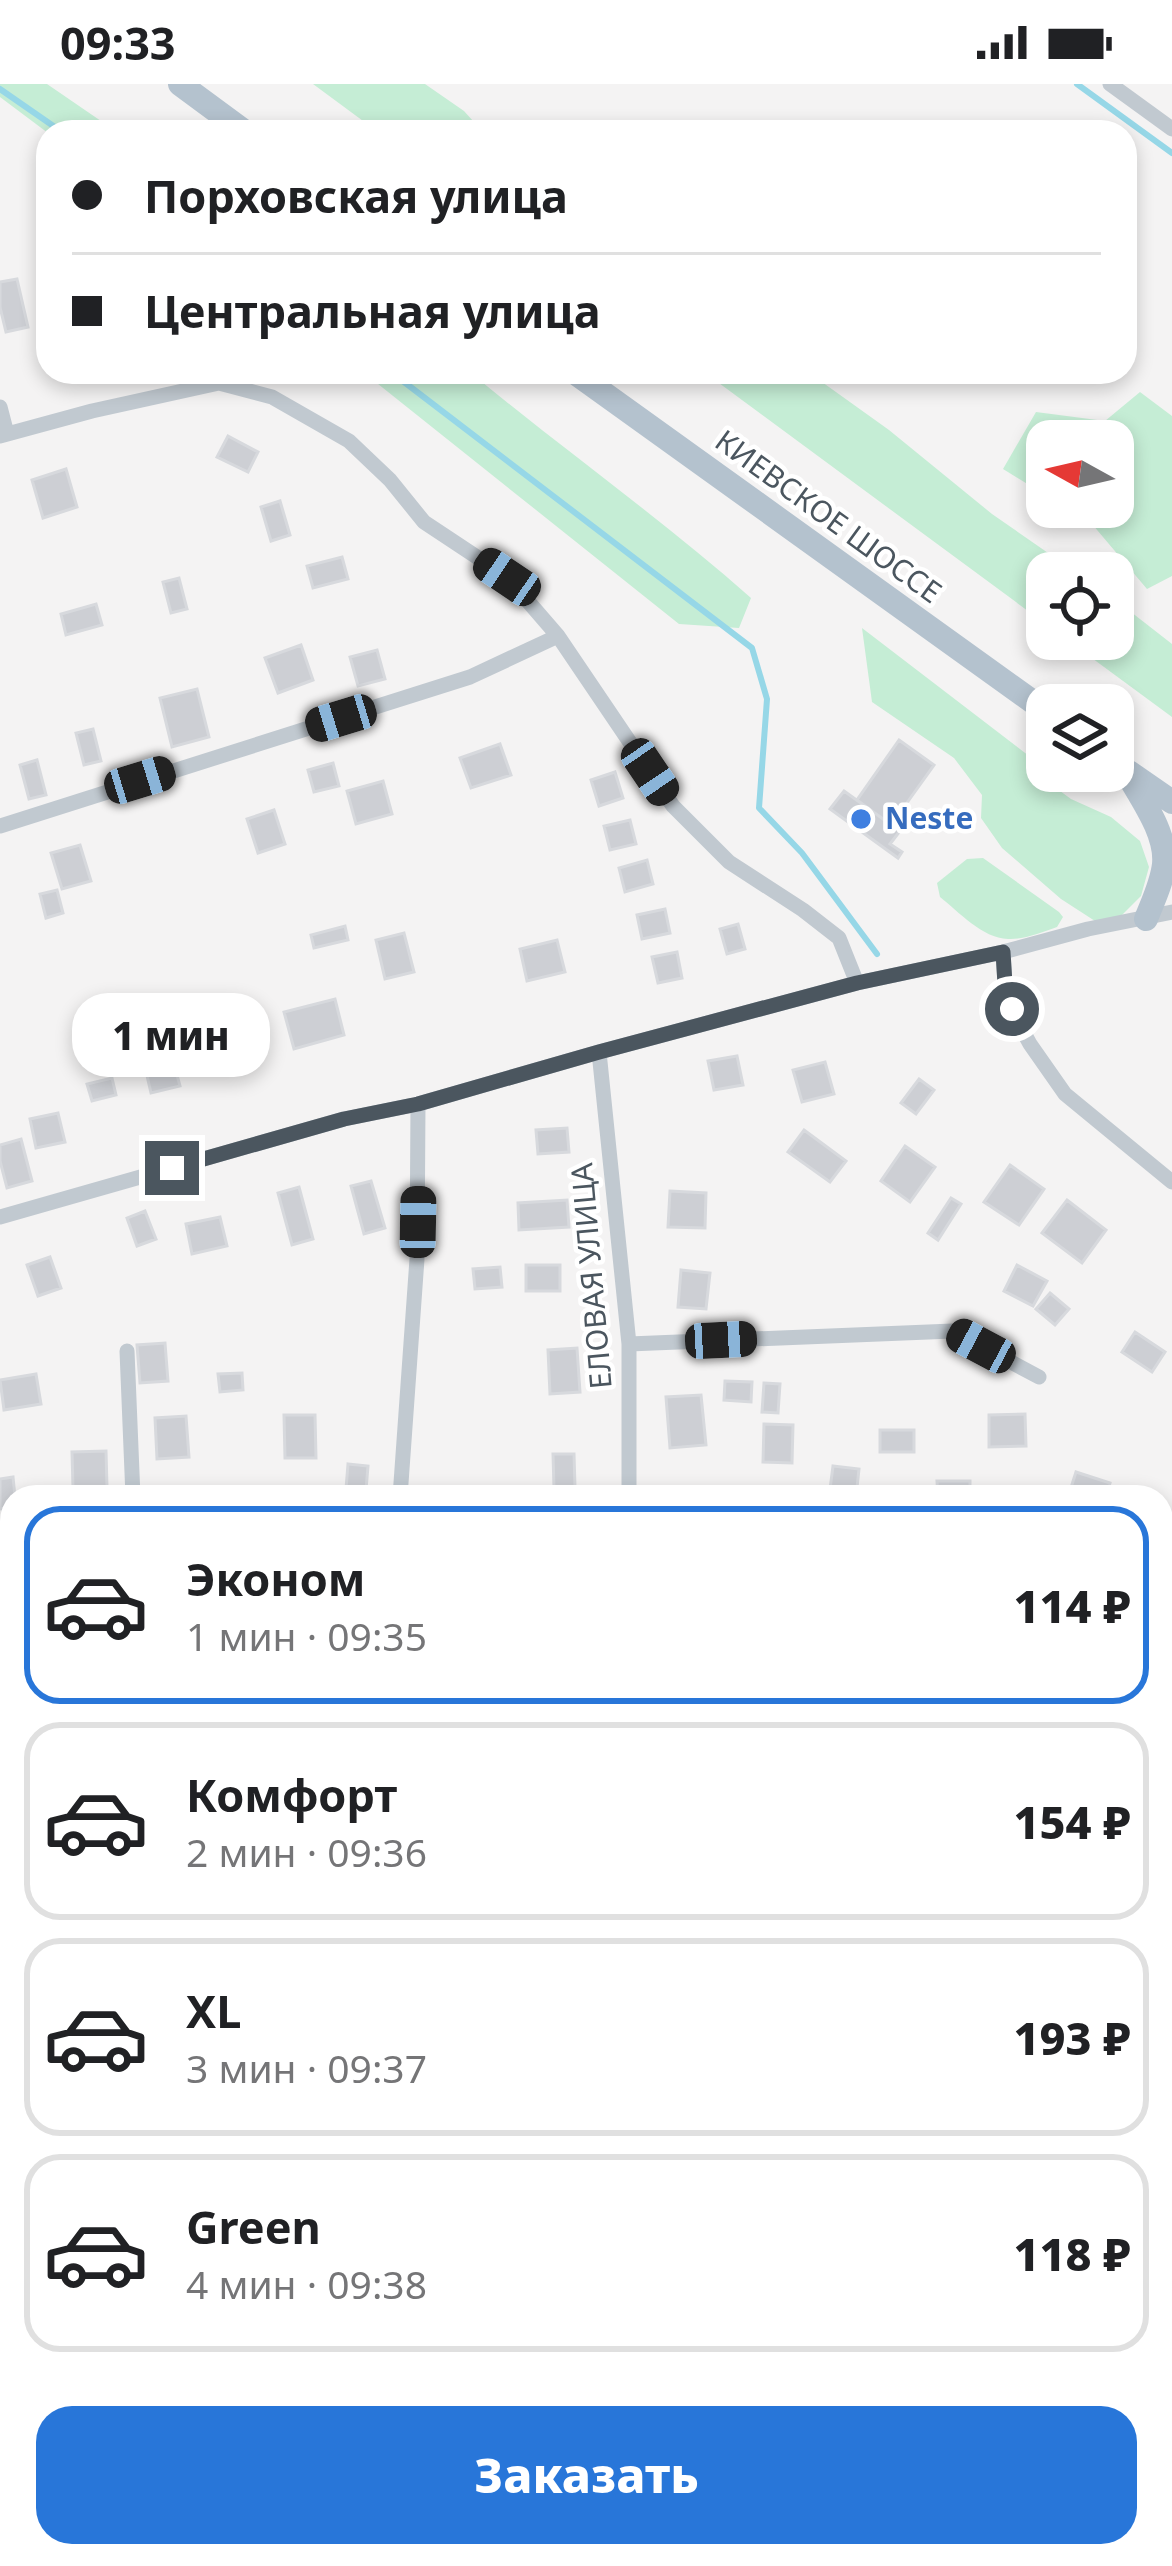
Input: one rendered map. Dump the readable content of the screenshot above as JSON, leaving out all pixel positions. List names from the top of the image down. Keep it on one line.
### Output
{"streets":{"main road":["КИЕВСКОЕ ШОССЕ"],"street":["ЕЛОВАЯ УЛИЦА"]},"places":["Neste"],"north":"left","page":{"status":"09:33","banner":["Порховская улица","Центральная улица"],"bubble":"1 мин","list":[{"name":"Эконом","note":"1 мин · 09:35","value":"114 ₽"},{"name":"Комфорт","note":"2 мин · 09:36","value":"154 ₽"},{"name":"XL","note":"3 мин · 09:37","value":"193 ₽"},{"name":"Green","note":"4 мин · 09:38","value":"118 ₽"}],"buttons":"Заказать"}}
